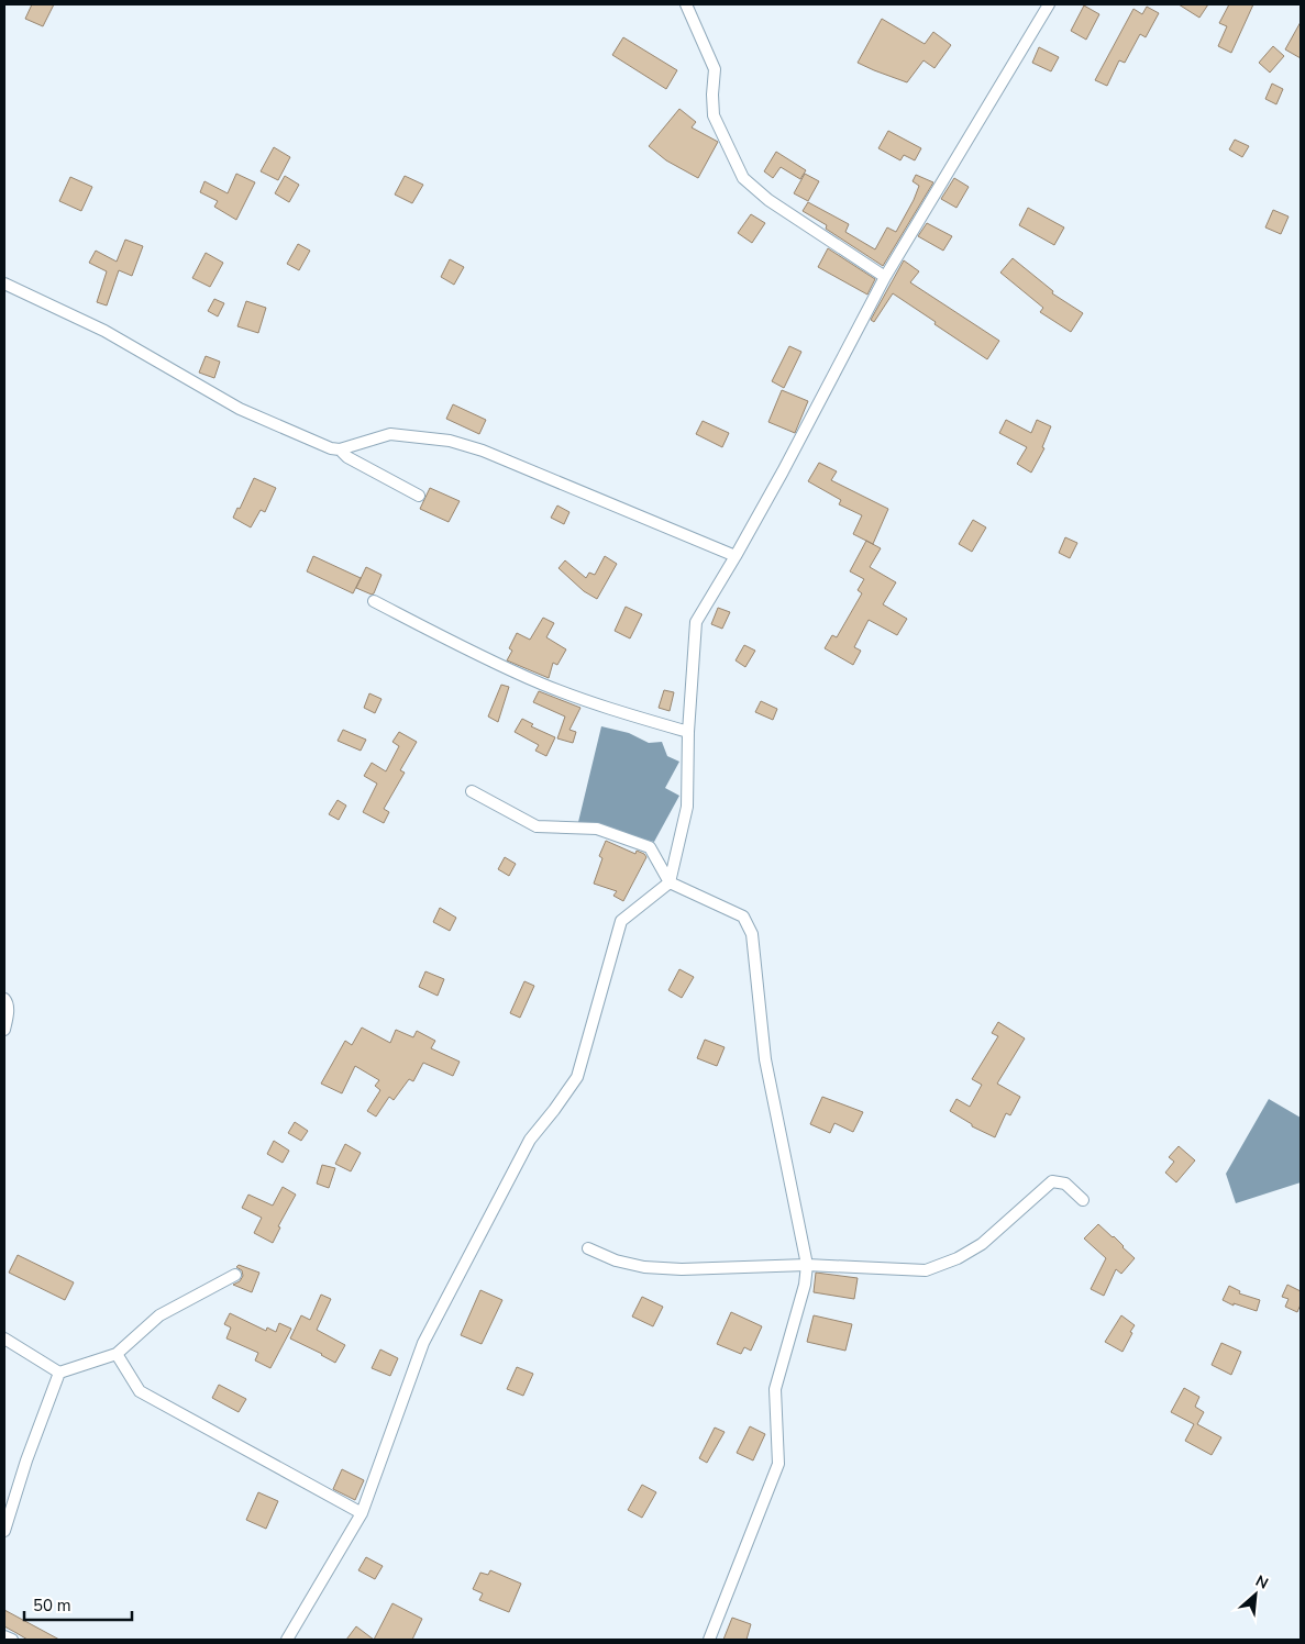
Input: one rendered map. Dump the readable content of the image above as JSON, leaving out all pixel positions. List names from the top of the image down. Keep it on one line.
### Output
{"scale_bar":"50 m","north":"top right"}
